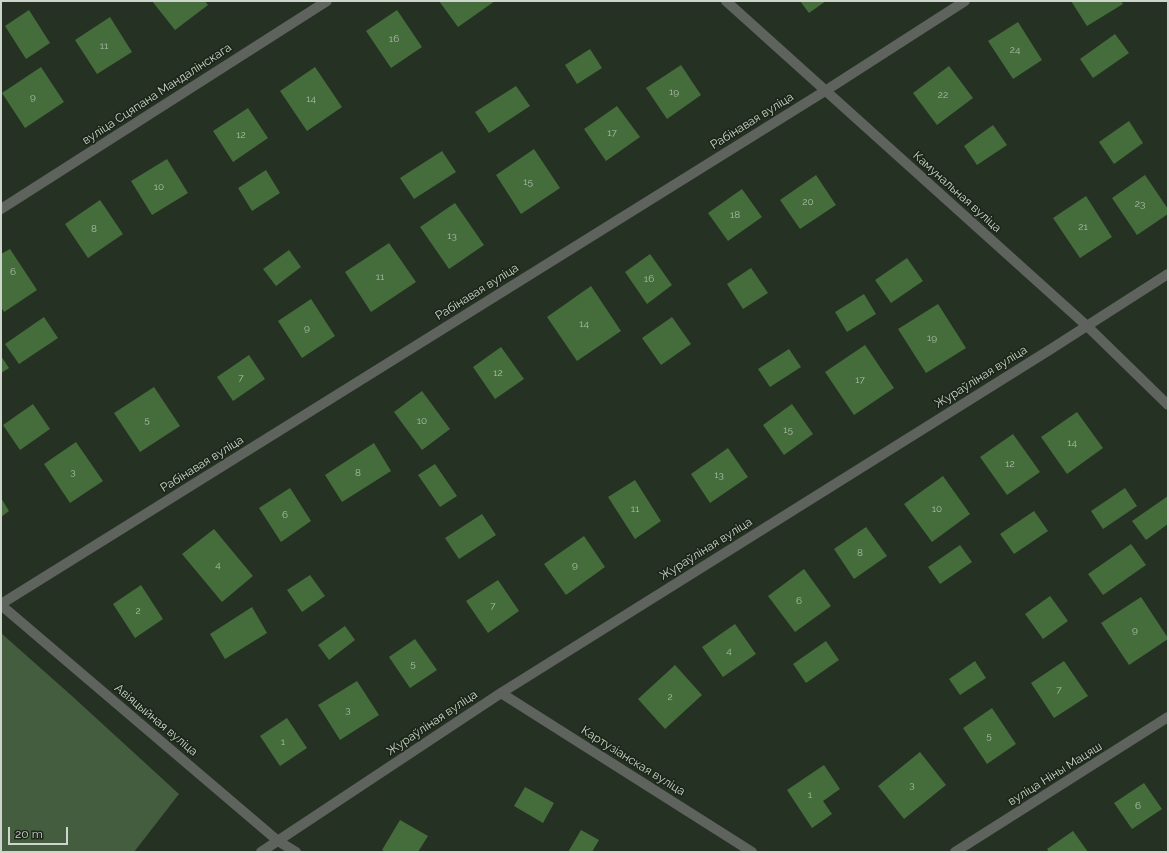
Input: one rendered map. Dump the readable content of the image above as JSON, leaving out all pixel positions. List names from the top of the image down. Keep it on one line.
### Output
{"streets":{"street":["вуліца Сцяпана Мандалінскага","Рабінавая вуліца","Камунальная вуліца","Жураўліная вуліца","Авіяцыйная вуліца","Картузіанская вуліца","вуліца Ніны Мацяш"]},"crossings":[["Рабінавая вуліца","Камунальная вуліца"],["Рабінавая вуліца","Авіяцыйная вуліца"],["Камунальная вуліца","Жураўліная вуліца"],["Жураўліная вуліца","Авіяцыйная вуліца"],["Жураўліная вуліца","Картузіанская вуліца"]],"house_numbers":["16","11","24","19","22","9","14","17","12","15","10","20","23","18","21","8","13","6","11","16","14","9","19","12","7","17","5","10","15","14","12","3","8","13","11","10","6","8","4","9","6","7","2","9","4","5","7","2","3","5","1","3","1","6"],"scale_bar":"20 m"}
